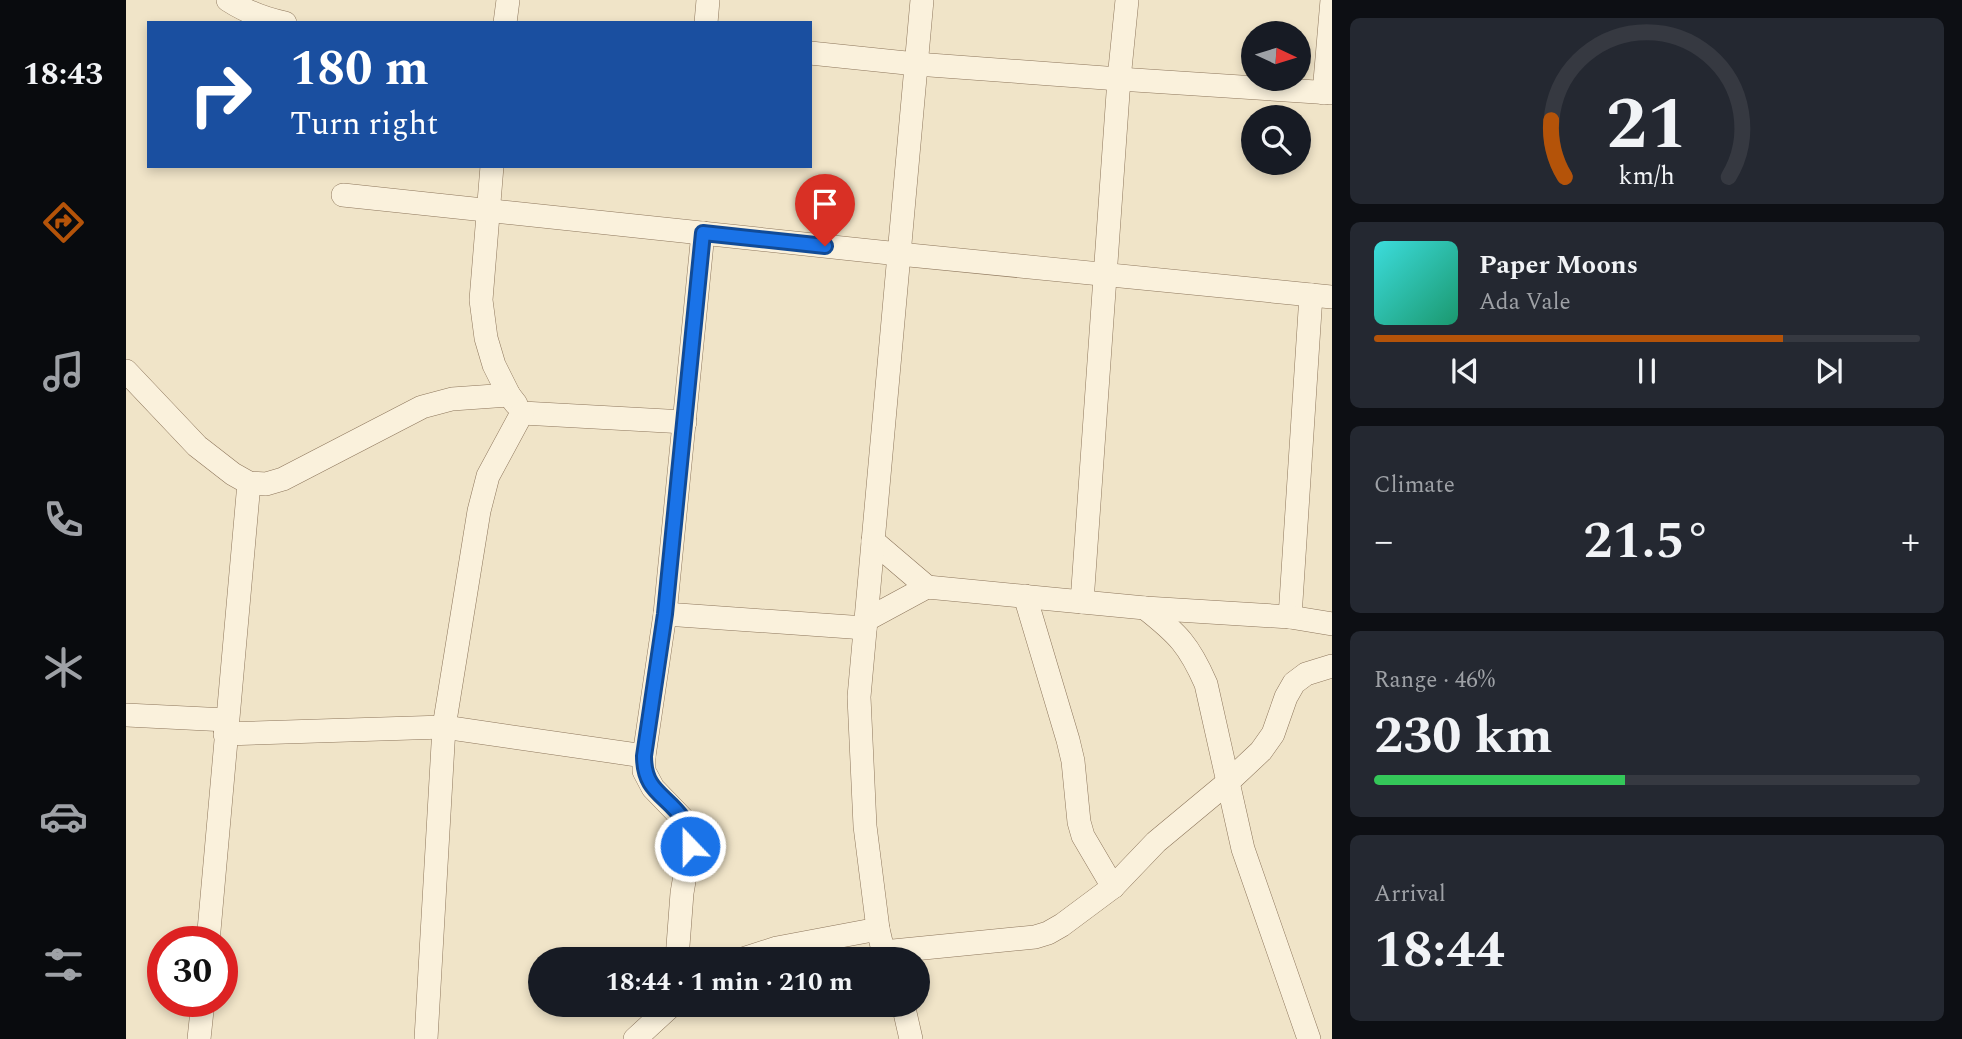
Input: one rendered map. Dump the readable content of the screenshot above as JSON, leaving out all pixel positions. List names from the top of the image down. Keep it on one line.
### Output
{"north":"right","page":{"tabs":"18:43","turn":["180 m","Turn right"],"song":["Paper Moons","Ada Vale"],"tile":["Climate",["Range · 46%","230 km"],["Arrival","18:44"]],"heat":["−","21.5°","+"],"limit":"30","trip":"18:44 · 1 min · 210 m","gauge":["21","km/h"]}}
